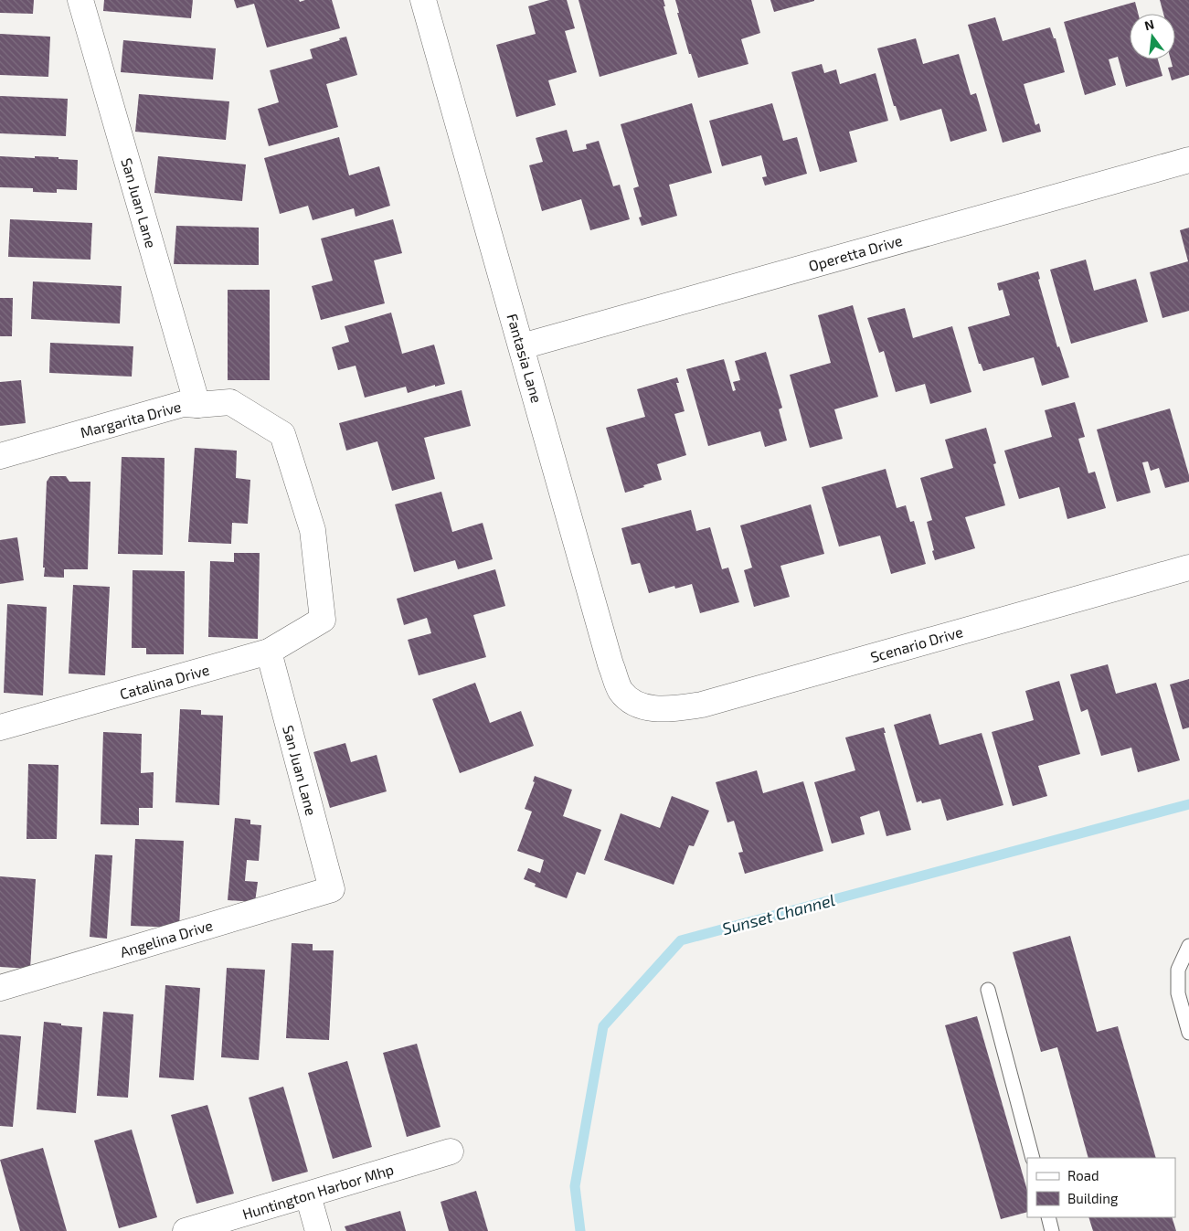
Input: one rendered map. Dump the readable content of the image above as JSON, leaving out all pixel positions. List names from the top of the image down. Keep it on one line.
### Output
{"streets":{"street":["San Juan Lane","Operetta Drive","Fantasia Lane","Margarita Drive","Scenario Drive","Catalina Drive","Angelina Drive","Huntington Harbor Mhp"]},"crossings":[["San Juan Lane","Margarita Drive"],["San Juan Lane","Catalina Drive"],["San Juan Lane","Angelina Drive"],["Operetta Drive","Fantasia Lane"],["Fantasia Lane","Scenario Drive"],["Margarita Drive","Catalina Drive"]],"water":["Sunset Channel"],"legend":["Road","Building"],"north":"top"}
